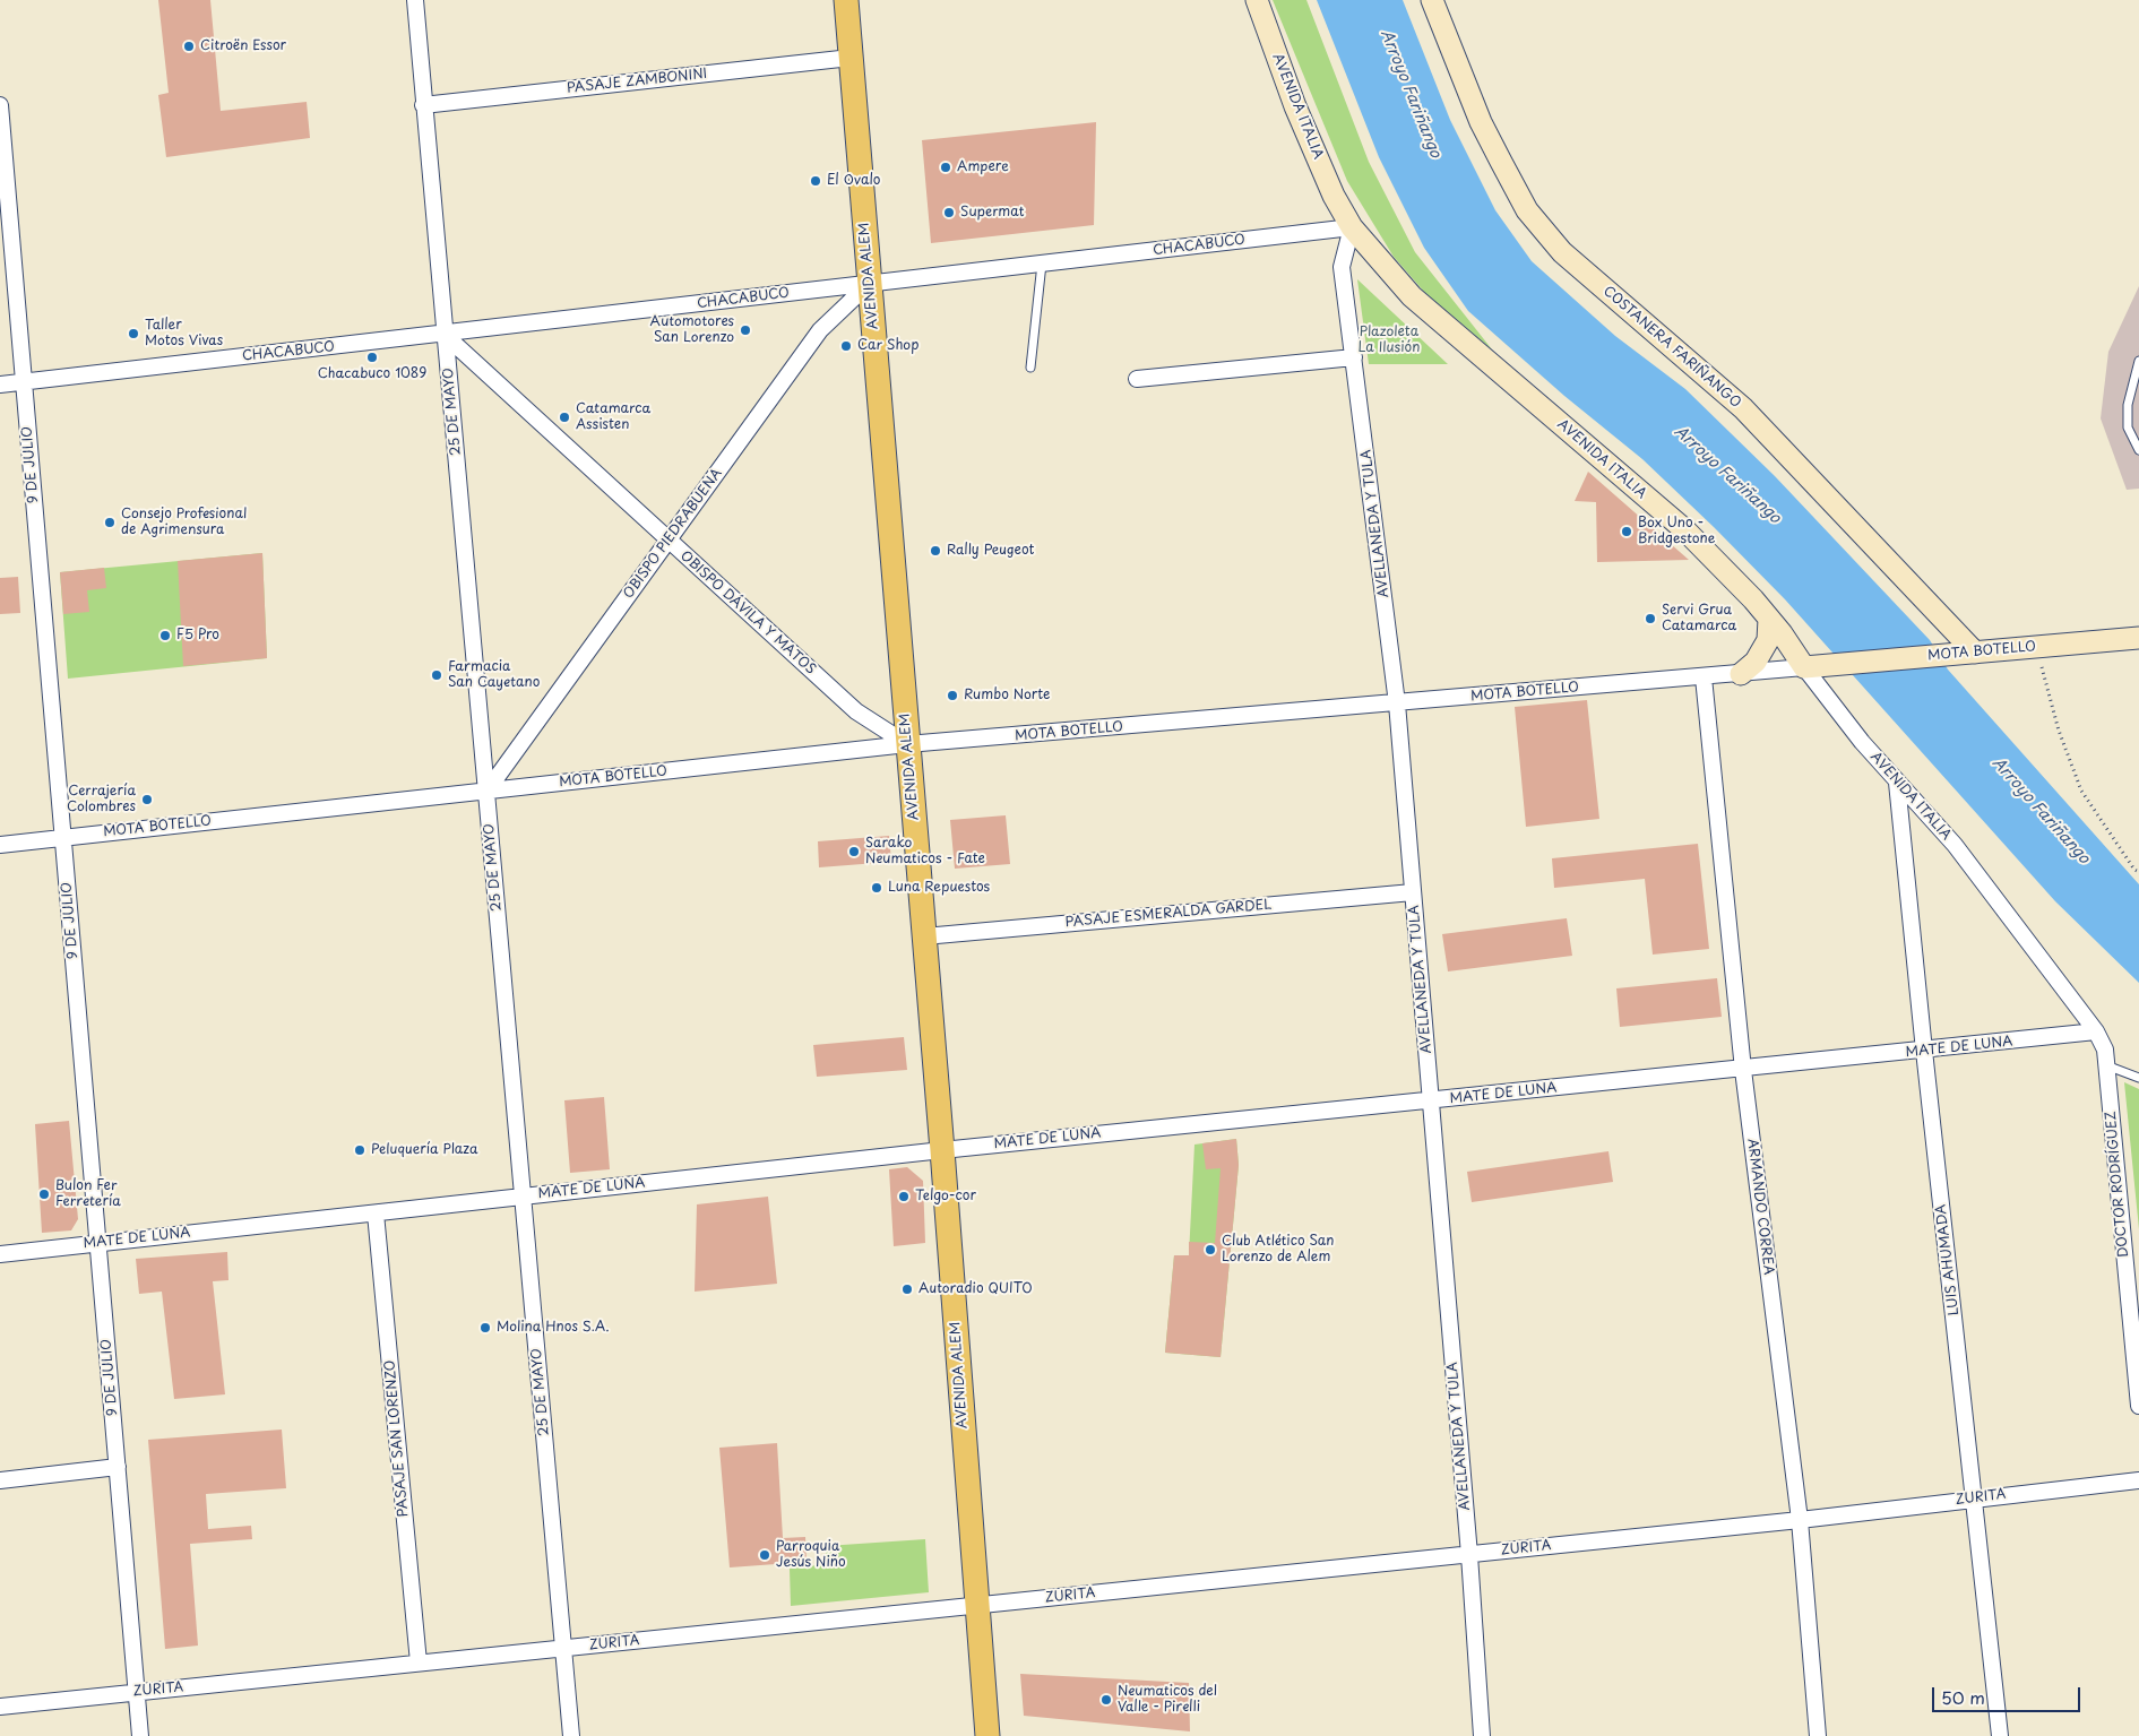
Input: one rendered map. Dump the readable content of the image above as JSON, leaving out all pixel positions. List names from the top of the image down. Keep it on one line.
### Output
{"streets":{"main road":["AVENIDA ALEM"],"street":["PASAJE ZAMBONINI","AVENIDA ITALIA","CHACABUCO","COSTANERA FARIÑANGO","25 DE MAYO","9 DE JULIO","AVELLANEDA Y TULA","OBISPO PIEDRABUENA","OBISPO DÁVILA Y MATOS","MOTA BOTELLO","PASAJE ESMERALDA GARDEL","MATE DE LUNA","DOCTOR RODRÍGUEZ","ARMANDO CORREA","LUIS AHUMADA","PASAJE SAN LORENZO","ZURITA"]},"crossings":[["PASAJE ZAMBONINI","AVENIDA ALEM"],["PASAJE ZAMBONINI","25 DE MAYO"],["AVENIDA ITALIA","CHACABUCO"],["AVENIDA ITALIA","AVELLANEDA Y TULA"],["AVENIDA ITALIA","MOTA BOTELLO"],["AVENIDA ITALIA","MATE DE LUNA"],["AVENIDA ITALIA","DOCTOR RODRÍGUEZ"],["AVENIDA ITALIA","LUIS AHUMADA"],["CHACABUCO","AVENIDA ALEM"],["CHACABUCO","25 DE MAYO"],["CHACABUCO","9 DE JULIO"],["CHACABUCO","AVELLANEDA Y TULA"],["CHACABUCO","OBISPO PIEDRABUENA"],["CHACABUCO","OBISPO DÁVILA Y MATOS"],["AVENIDA ALEM","OBISPO PIEDRABUENA"],["AVENIDA ALEM","OBISPO DÁVILA Y MATOS"],["AVENIDA ALEM","MOTA BOTELLO"],["AVENIDA ALEM","PASAJE ESMERALDA GARDEL"],["AVENIDA ALEM","MATE DE LUNA"],["AVENIDA ALEM","ZURITA"],["COSTANERA FARIÑANGO","MOTA BOTELLO"],["25 DE MAYO","OBISPO PIEDRABUENA"],["25 DE MAYO","OBISPO DÁVILA Y MATOS"],["25 DE MAYO","MOTA BOTELLO"],["25 DE MAYO","MATE DE LUNA"],["25 DE MAYO","ZURITA"],["9 DE JULIO","MOTA BOTELLO"],["9 DE JULIO","MATE DE LUNA"],["9 DE JULIO","ZURITA"],["AVELLANEDA Y TULA","MOTA BOTELLO"],["AVELLANEDA Y TULA","PASAJE ESMERALDA GARDEL"],["AVELLANEDA Y TULA","MATE DE LUNA"],["AVELLANEDA Y TULA","ZURITA"],["OBISPO PIEDRABUENA","OBISPO DÁVILA Y MATOS"],["OBISPO PIEDRABUENA","MOTA BOTELLO"],["OBISPO DÁVILA Y MATOS","MOTA BOTELLO"],["MOTA BOTELLO","ARMANDO CORREA"],["MATE DE LUNA","DOCTOR RODRÍGUEZ"],["MATE DE LUNA","ARMANDO CORREA"],["MATE DE LUNA","LUIS AHUMADA"],["MATE DE LUNA","PASAJE SAN LORENZO"],["ARMANDO CORREA","ZURITA"],["LUIS AHUMADA","ZURITA"],["PASAJE SAN LORENZO","ZURITA"]],"water":["Arroyo Fariñango"],"parks":["Plazoleta La Ilusión"],"places":["Citroën Essor","Ampere","El Ovalo","Supermat","Automotores San Lorenzo","Taller Motos Vivas","Car Shop","Chacabuco 1089","Catamarca Assisten","Consejo Profesional de Agrimensura","Box Uno - Bridgestone","Rally Peugeot","Servi Grua Catamarca","F5 Pro","Farmacia San Cayetano","Rumbo Norte","Cerrajería Colombres","Sarako Neumaticos - Fate","Luna Repuestos","Peluquería Plaza","Bulon Fer Ferretería","Telgo-cor","Club Atlético San Lorenzo de Alem","Autoradio QUITO","Molina Hnos S.A.","Parroquia Jesús Niño","Neumaticos del Valle - Pirelli"],"scale_bar":"50 m"}
